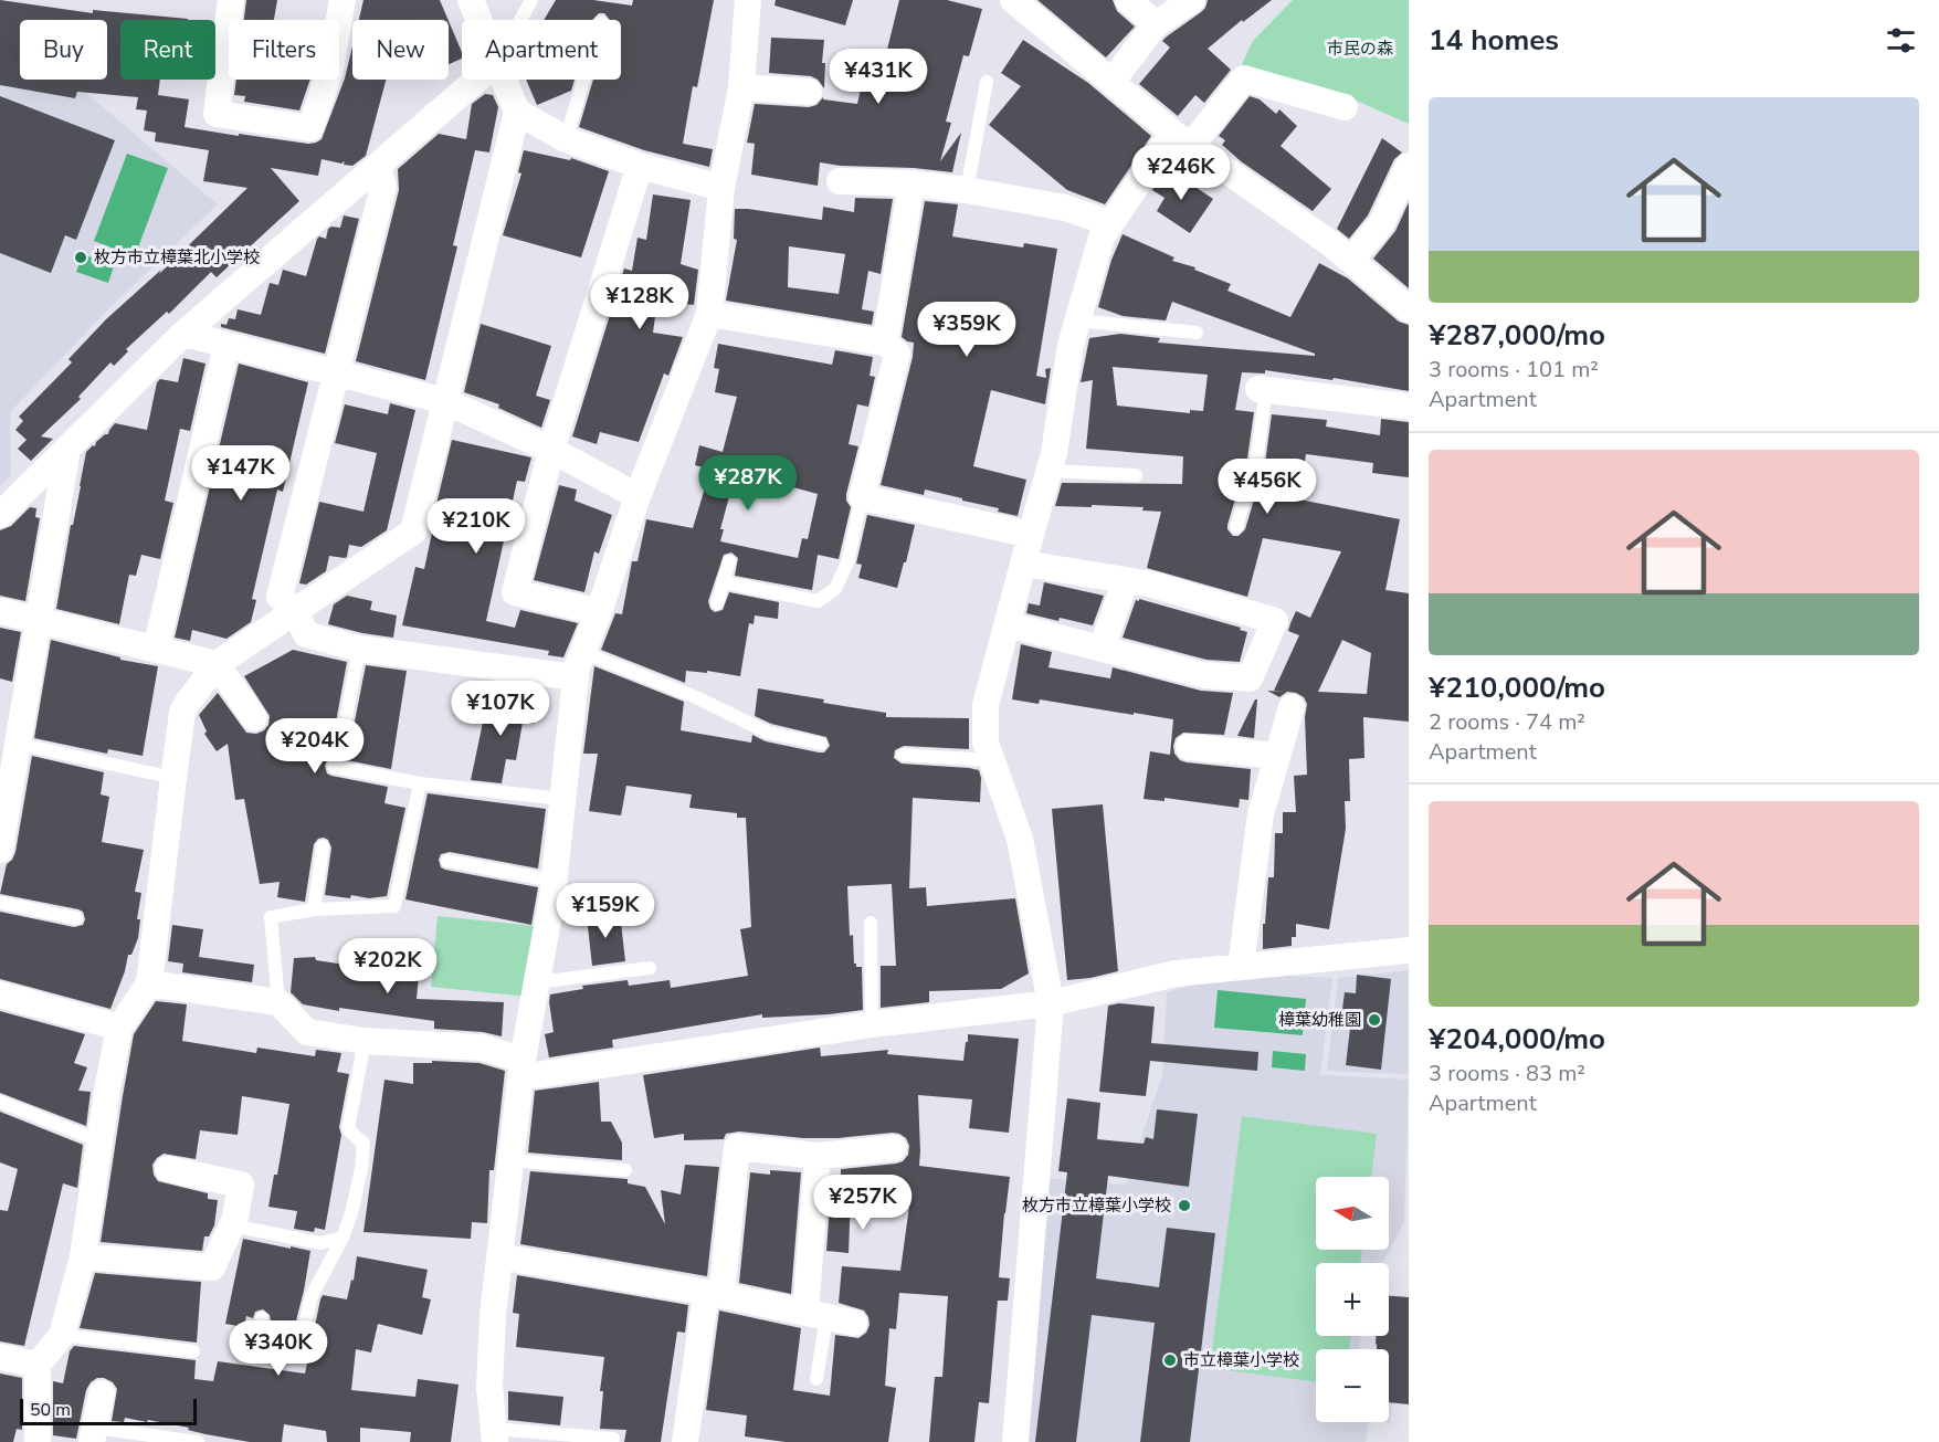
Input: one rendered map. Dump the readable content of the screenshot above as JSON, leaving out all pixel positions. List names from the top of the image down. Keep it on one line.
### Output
{"parks":["市民の森"],"places":["枚方市立樟葉北小学校","樟葉幼稚園","枚方市立樟葉小学校","市立樟葉小学校"],"scale_bar":"50 m","north":"left","page":{"heading":"14 homes","chip":["Buy","Rent","Filters","New","Apartment"],"price":["¥431K","¥246K","¥128K","¥359K","¥147K","¥287K","¥456K","¥210K","¥107K","¥204K","¥159K","¥202K","¥257K","¥340K"],"list":[{"name":"¥287,000/mo","note":"3 rooms · 101 m² · Apartment"},{"name":"¥210,000/mo","note":"2 rooms · 74 m² · Apartment"},{"name":"¥204,000/mo","note":"3 rooms · 83 m² · Apartment"}],"map_buttons":["+","−"],"scale":"50 m"}}
